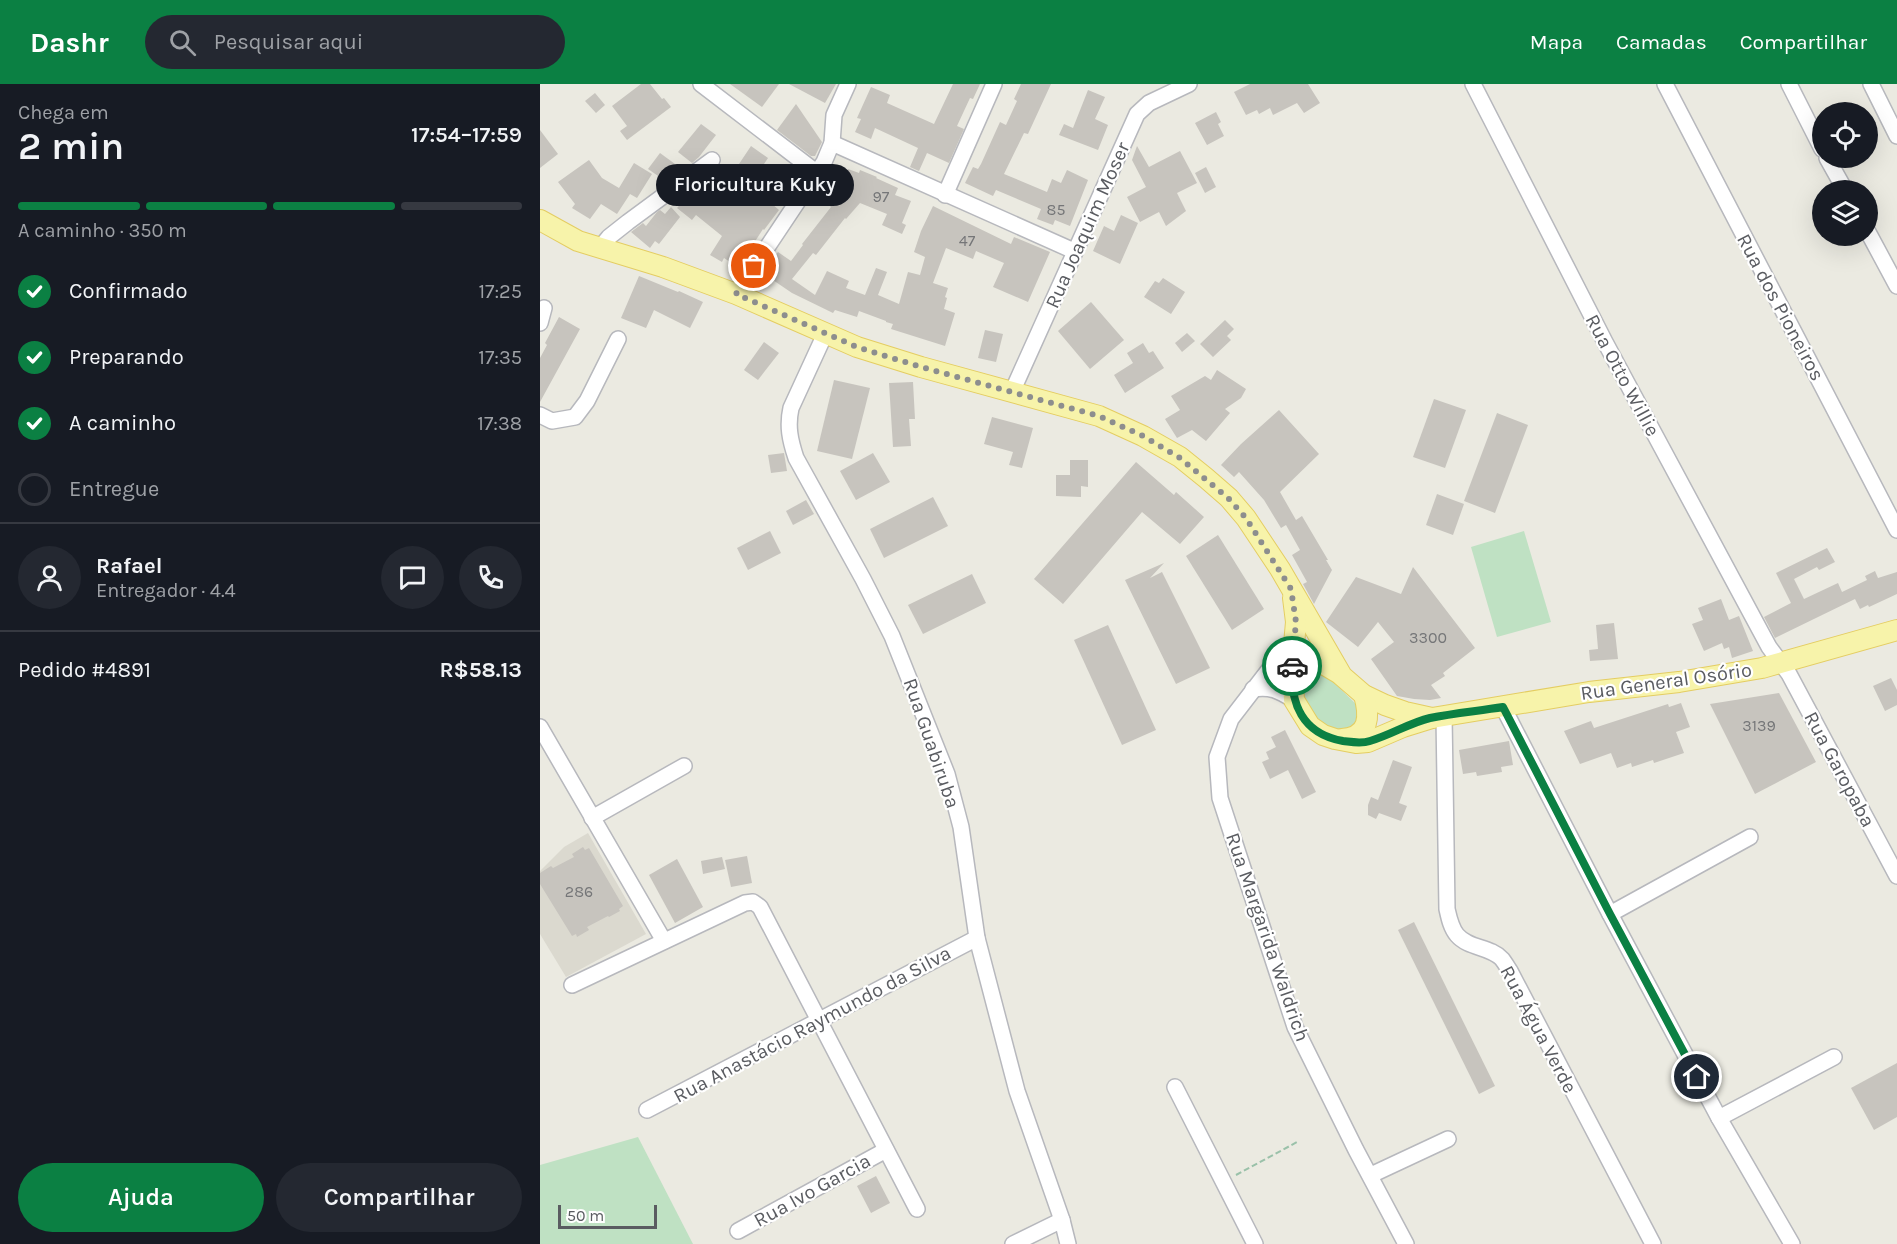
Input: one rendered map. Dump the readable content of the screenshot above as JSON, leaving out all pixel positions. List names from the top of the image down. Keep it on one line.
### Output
{"streets":{"main road":["Rua General Osório"],"street":["Rua Joaquim Moser","Rua dos Pioneiros","Rua Otto Willie","Rua Guabiruba","Rua Garopaba","Rua Margarida Waldrich","Rua Anastácio Raymundo da Silva","Rua Água Verde","Rua Ivo Garcia"]},"crossings":[["Rua Joaquim Moser","Rua General Osório"],["Rua Otto Willie","Rua General Osório"],["Rua Otto Willie","Rua Garopaba"],["Rua General Osório","Rua Guabiruba"],["Rua General Osório","Rua Garopaba"],["Rua General Osório","Rua Margarida Waldrich"],["Rua General Osório","Rua Água Verde"],["Rua Guabiruba","Rua Anastácio Raymundo da Silva"]],"places":["Floricultura Kuky"],"house_numbers":["97","85","47","3300","3139","286"],"scale_bar":"50 m","page":{"header":"Dashr","search":"Pesquisar aqui","nav":["Mapa","Camadas","Compartilhar"],"heading":["2 min","Chega em","17:54–17:59"],"panel":["Rafael","Entregador · 4.4","Pedido #4891","R$58.13"],"bubble":"Floricultura Kuky","bar":"A caminho · 350 m","list":[["Confirmado","17:25"],["Preparando","17:35"],["A caminho","17:38"],"Entregue"],"buttons":["Ajuda","Compartilhar"],"scale":"50 m"}}
